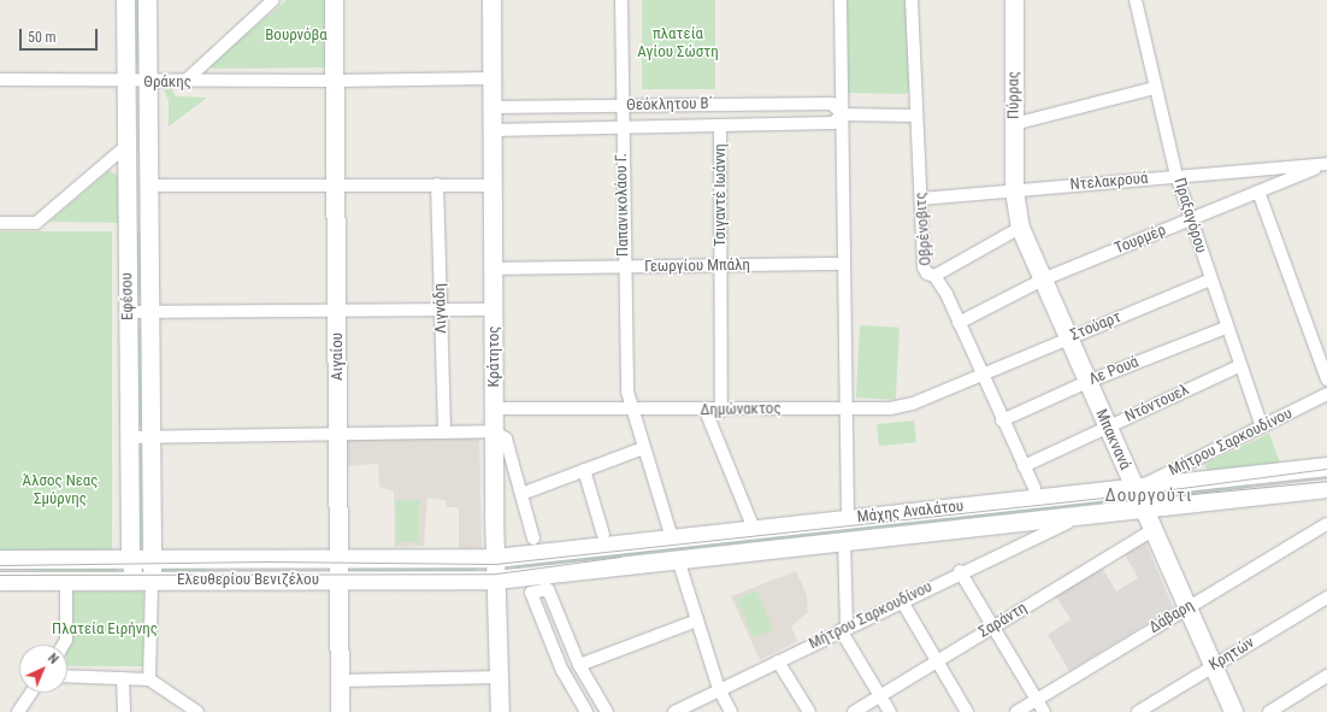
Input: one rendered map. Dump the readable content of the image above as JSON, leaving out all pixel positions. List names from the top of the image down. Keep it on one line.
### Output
{"streets":{"street":["Θράκης","Πύρρας","Θεόκλητου Β΄","Ντελακρουά","Τσιγαντέ Ιωάννη","Παπανικολάου Γ.","Πραξαγόρου","Οβρένοβιτς","Τουρμέρ","Γεωργίου Μπάλη","Εφέσου","Λιγνάδη","Στούαρτ","Αιγαίου","Κράτητος","Λε Ρουά","Ντόντουελ","Δημώνακτος","Μπακνανά","Μήτρου Σαρκουδίνου","Μάχης Αναλάτου","Ελευθερίου Βενιζέλου","Δάβαρη","Σαράντη","Κρητών"]},"crossings":[["Θράκης","Εφέσου"],["Θράκης","Αιγαίου"],["Θράκης","Κράτητος"],["Πύρρας","Ντελακρουά"],["Πύρρας","Μπακνανά"],["Θεόκλητου Β΄","Τσιγαντέ Ιωάννη"],["Θεόκλητου Β΄","Παπανικολάου Γ."],["Θεόκλητου Β΄","Οβρένοβιτς"],["Θεόκλητου Β΄","Κράτητος"],["Ντελακρουά","Πραξαγόρου"],["Ντελακρουά","Οβρένοβιτς"],["Ντελακρουά","Τουρμέρ"],["Ντελακρουά","Μπακνανά"],["Τσιγαντέ Ιωάννη","Γεωργίου Μπάλη"],["Τσιγαντέ Ιωάννη","Δημώνακτος"],["Παπανικολάου Γ.","Γεωργίου Μπάλη"],["Παπανικολάου Γ.","Δημώνακτος"],["Παπανικολάου Γ.","Μάχης Αναλάτου"],["Πραξαγόρου","Τουρμέρ"],["Πραξαγόρου","Στούαρτ"],["Πραξαγόρου","Λε Ρουά"],["Πραξαγόρου","Ντόντουελ"],["Πραξαγόρου","Μήτρου Σαρκουδίνου"],["Οβρένοβιτς","Τουρμέρ"],["Οβρένοβιτς","Στούαρτ"],["Οβρένοβιτς","Λε Ρουά"],["Οβρένοβιτς","Ντόντουελ"],["Οβρένοβιτς","Δημώνακτος"],["Τουρμέρ","Μπακνανά"],["Γεωργίου Μπάλη","Κράτητος"],["Εφέσου","Ελευθερίου Βενιζέλου"],["Στούαρτ","Δημώνακτος"],["Στούαρτ","Μπακνανά"],["Αιγαίου","Ελευθερίου Βενιζέλου"],["Κράτητος","Δημώνακτος"],["Κράτητος","Μάχης Αναλάτου"],["Κράτητος","Ελευθερίου Βενιζέλου"],["Λε Ρουά","Μπακνανά"],["Ντόντουελ","Μπακνανά"],["Μπακνανά","Μήτρου Σαρκουδίνου"],["Μπακνανά","Μάχης Αναλάτου"],["Μπακνανά","Δάβαρη"],["Μπακνανά","Σαράντη"],["Μπακνανά","Κρητών"],["Μήτρου Σαρκουδίνου","Μάχης Αναλάτου"],["Μάχης Αναλάτου","Ελευθερίου Βενιζέλου"]],"districts":["Δουργούτι"],"parks":["Βουρνόβα","πλατεία Αγίου Σώστη","Άλσος Νεας Σμύρνης","Πλατεία Ειρήνης"],"scale_bar":"50 m","north":"top right"}
